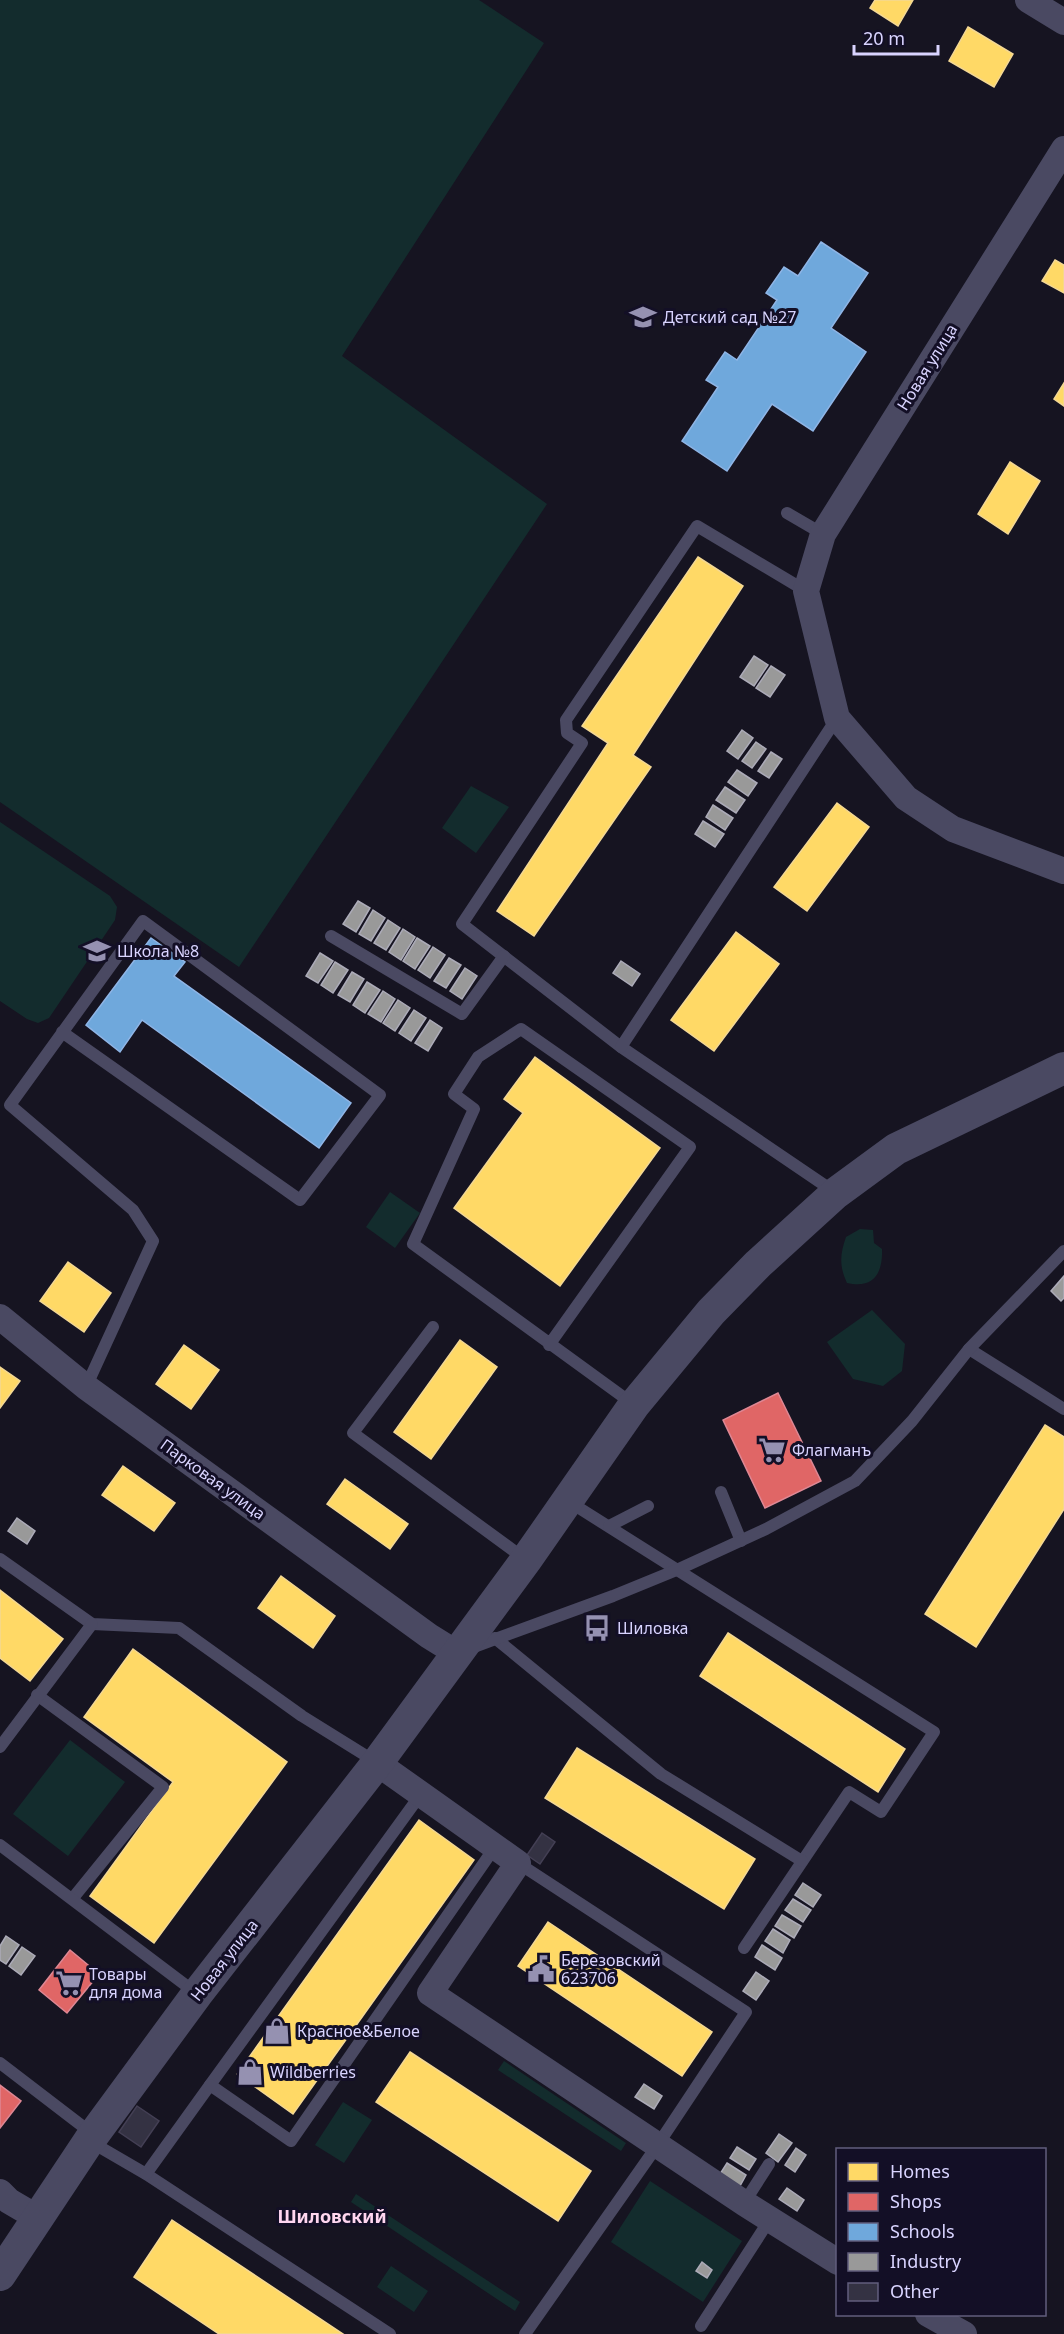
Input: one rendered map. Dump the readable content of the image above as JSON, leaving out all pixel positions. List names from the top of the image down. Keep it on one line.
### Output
{"streets":{"street":["Новая улица","Парковая улица"]},"crossings":[["Новая улица","Парковая улица"]],"districts":["Шиловский"],"places":{"school or university":["Детский сад №27","Школа №8"],"supermarket":["Флагманъ","Товары для дома"],"bus stop":["Шиловка"],"public building":["Березовский 623706"],"shop":["Красное&Белое","Wildberries"]},"legend":["Homes","Shops","Schools","Industry","Other"],"scale_bar":"20 m"}
